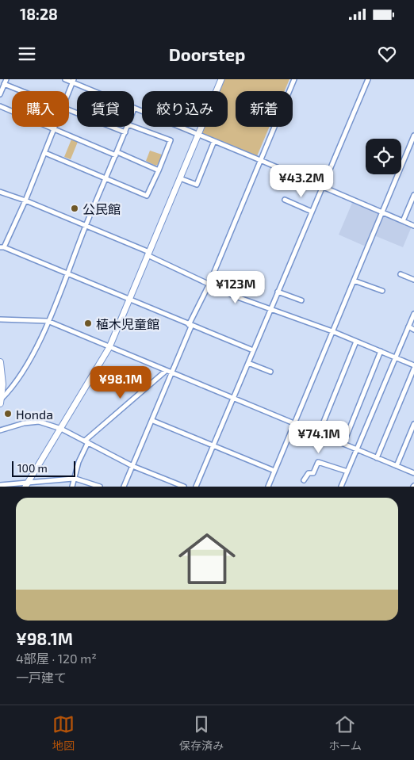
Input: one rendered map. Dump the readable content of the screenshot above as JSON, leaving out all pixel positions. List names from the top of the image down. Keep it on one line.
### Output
{"places":["公民館","植木児童館","Honda"],"scale_bar":"100 m","page":{"status":"18:28","header":"Doorstep","chip":["購入","賃貸","絞り込み","新着"],"price":["¥43.2M","¥123M","¥98.1M","¥74.1M"],"scale":"100 m","list":[{"name":"¥98.1M","note":"4部屋 · 120 m² · 一戸建て"}],"tabs":["地図","保存済み","ホーム"]}}
